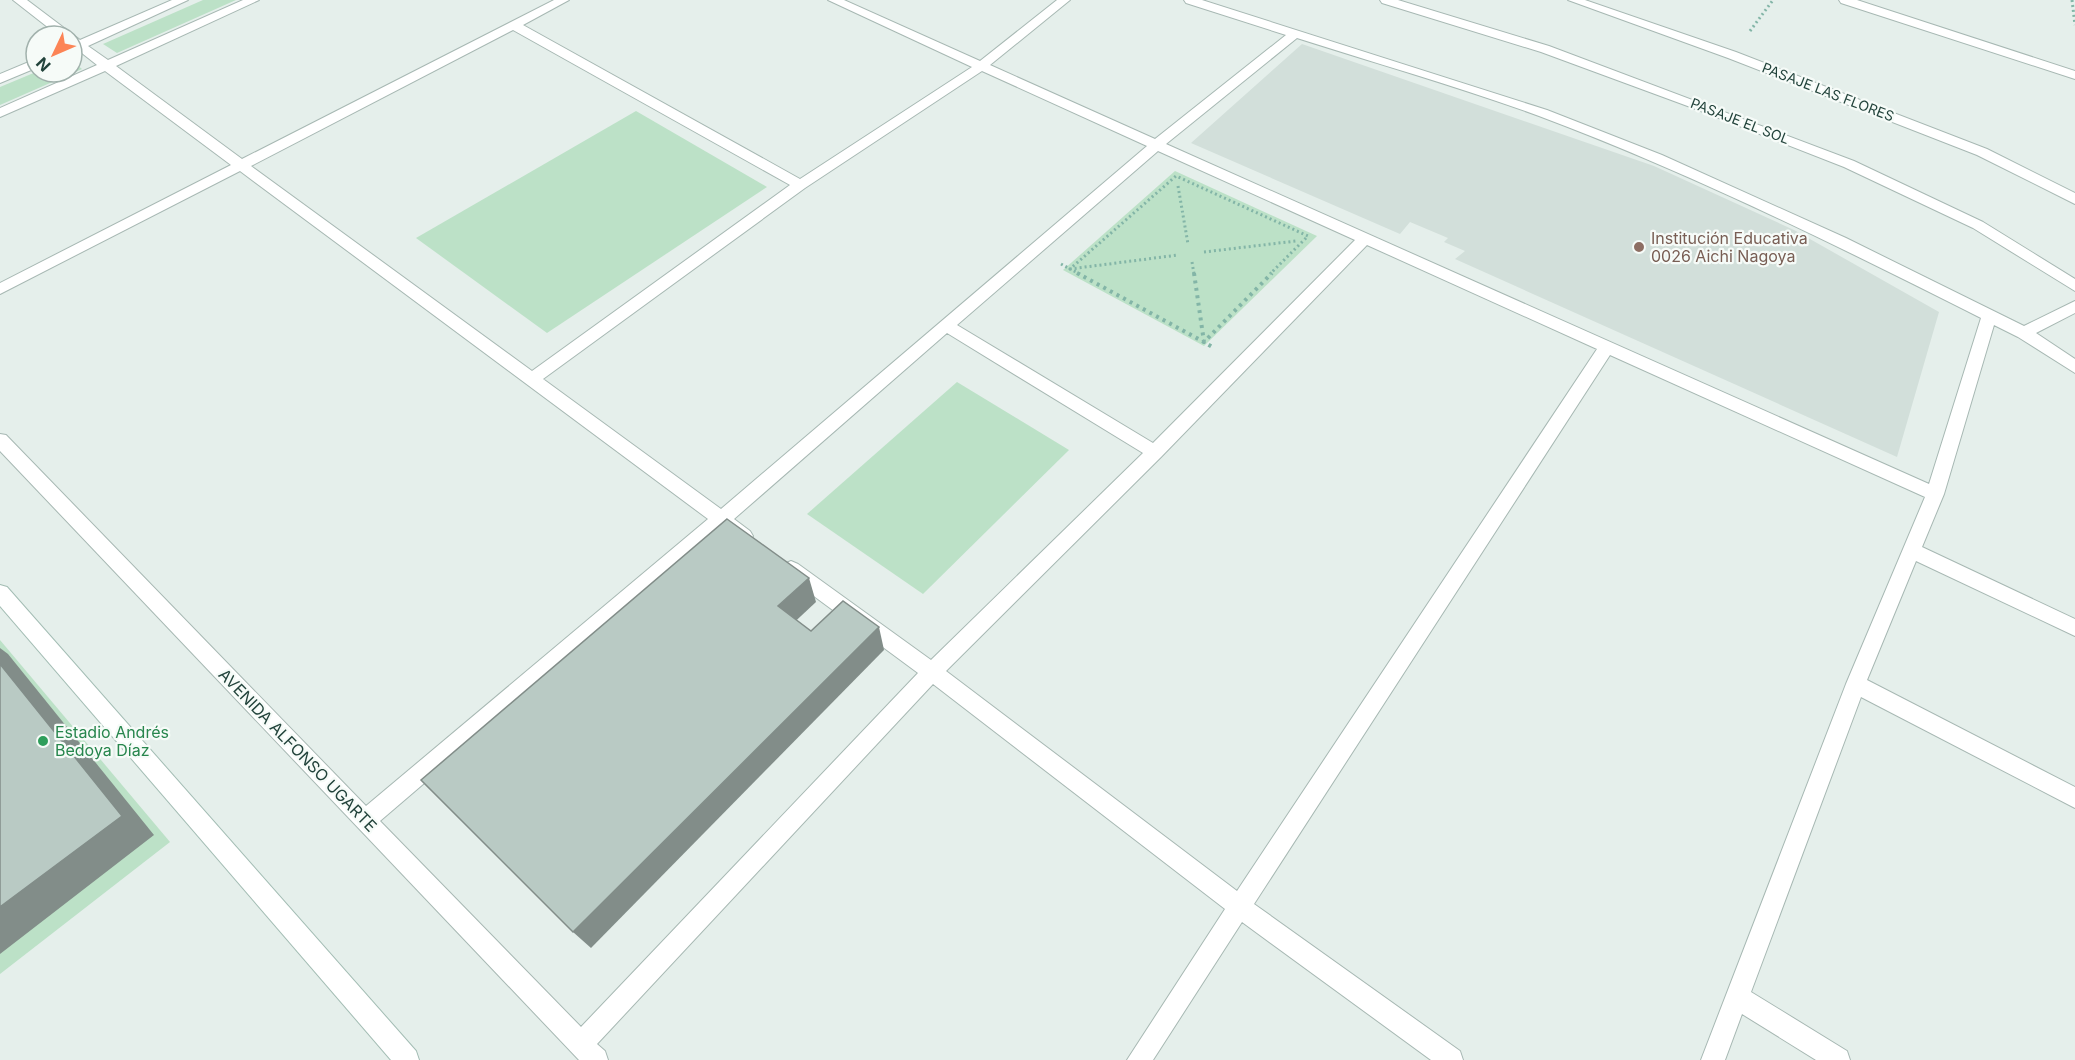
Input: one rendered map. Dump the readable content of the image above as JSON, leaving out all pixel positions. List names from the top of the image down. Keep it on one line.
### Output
{"streets":{"street":["PASAJE LAS FLORES","PASAJE EL SOL","AVENIDA ALFONSO UGARTE"]},"places":["Institución Educativa 0026 Aichi Nagoya","Estadio Andrés Bedoya Díaz"],"north":"bottom left"}
